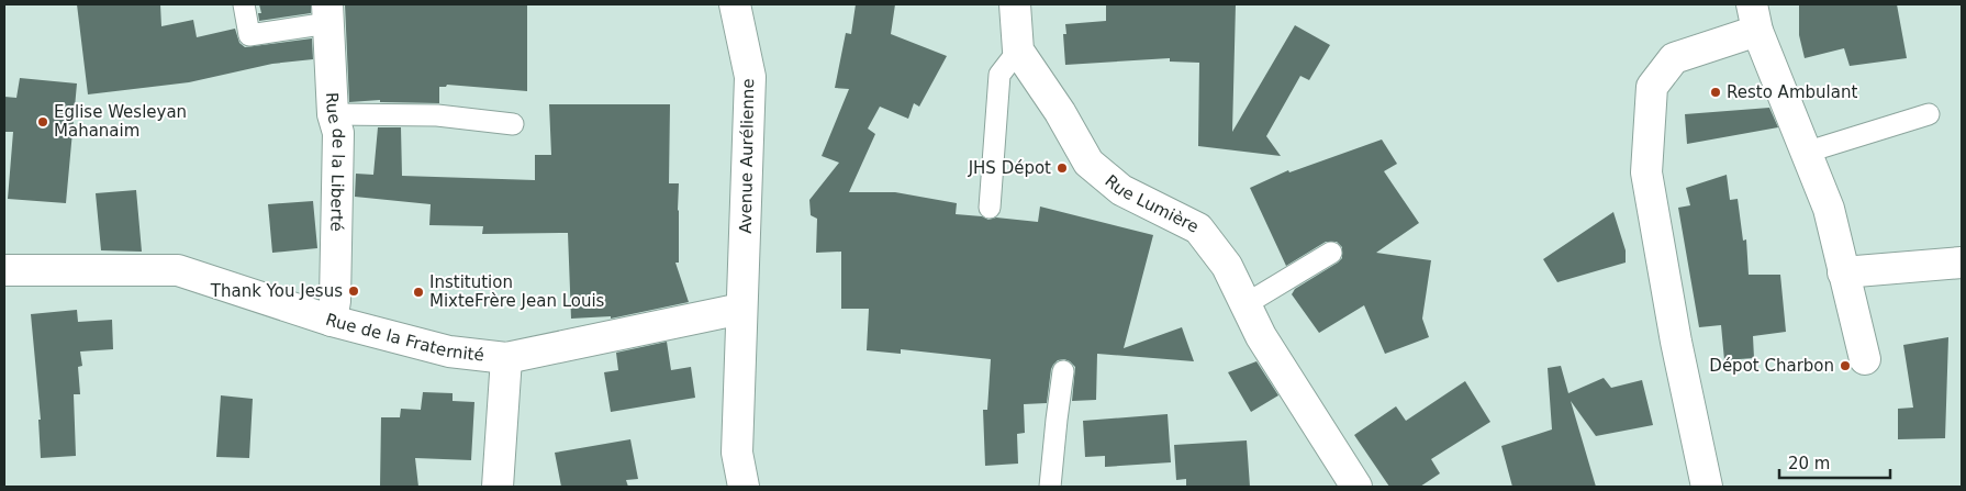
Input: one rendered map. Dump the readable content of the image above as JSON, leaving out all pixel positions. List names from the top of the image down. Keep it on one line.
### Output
{"streets":{"street":["Avenue Aurélienne","Rue de la Liberté","Rue Lumière","Rue de la Fraternité"]},"crossings":[["Avenue Aurélienne","Rue de la Fraternité"],["Rue de la Liberté","Rue de la Fraternité"]],"places":["Resto Ambulant","Eglise Wesleyan Mahanaim","JHS Dépot","Thank You Jesus","Institution MixteFrère Jean Louis","Dépot Charbon"],"scale_bar":"20 m"}
